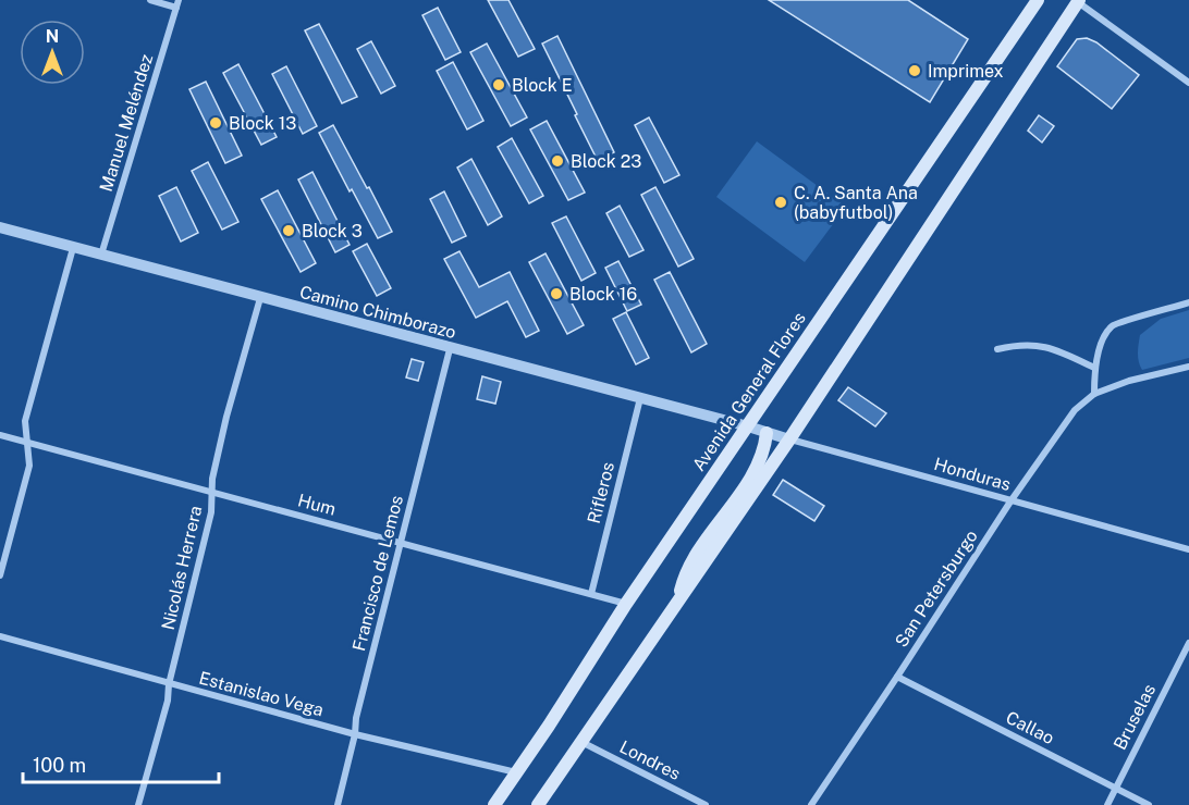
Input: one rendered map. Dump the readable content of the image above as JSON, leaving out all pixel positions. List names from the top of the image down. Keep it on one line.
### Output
{"streets":{"main road":["Avenida General Flores"],"street":["Manuel Meléndez","Camino Chimborazo","Honduras","Rifleros","Hum","Nicolás Herrera","Francisco de Lemos","San Petersburgo","Estanislao Vega","Bruselas","Callao","Londres"]},"crossings":[["Manuel Meléndez","Camino Chimborazo"],["Camino Chimborazo","Avenida General Flores"],["Camino Chimborazo","Honduras"],["Camino Chimborazo","Rifleros"],["Camino Chimborazo","Nicolás Herrera"],["Camino Chimborazo","Francisco de Lemos"],["Avenida General Flores","Honduras"],["Avenida General Flores","Hum"],["Avenida General Flores","Estanislao Vega"],["Honduras","San Petersburgo"],["Rifleros","Hum"],["Hum","Nicolás Herrera"],["Hum","Francisco de Lemos"],["Nicolás Herrera","Estanislao Vega"],["Francisco de Lemos","Estanislao Vega"],["San Petersburgo","Callao"],["Bruselas","Callao"]],"places":["Imprimex","Block E","Block 13","Block 23","C. A. Santa Ana (babyfutbol)","Block 3","Block 16"],"scale_bar":"100 m","north":"top"}
